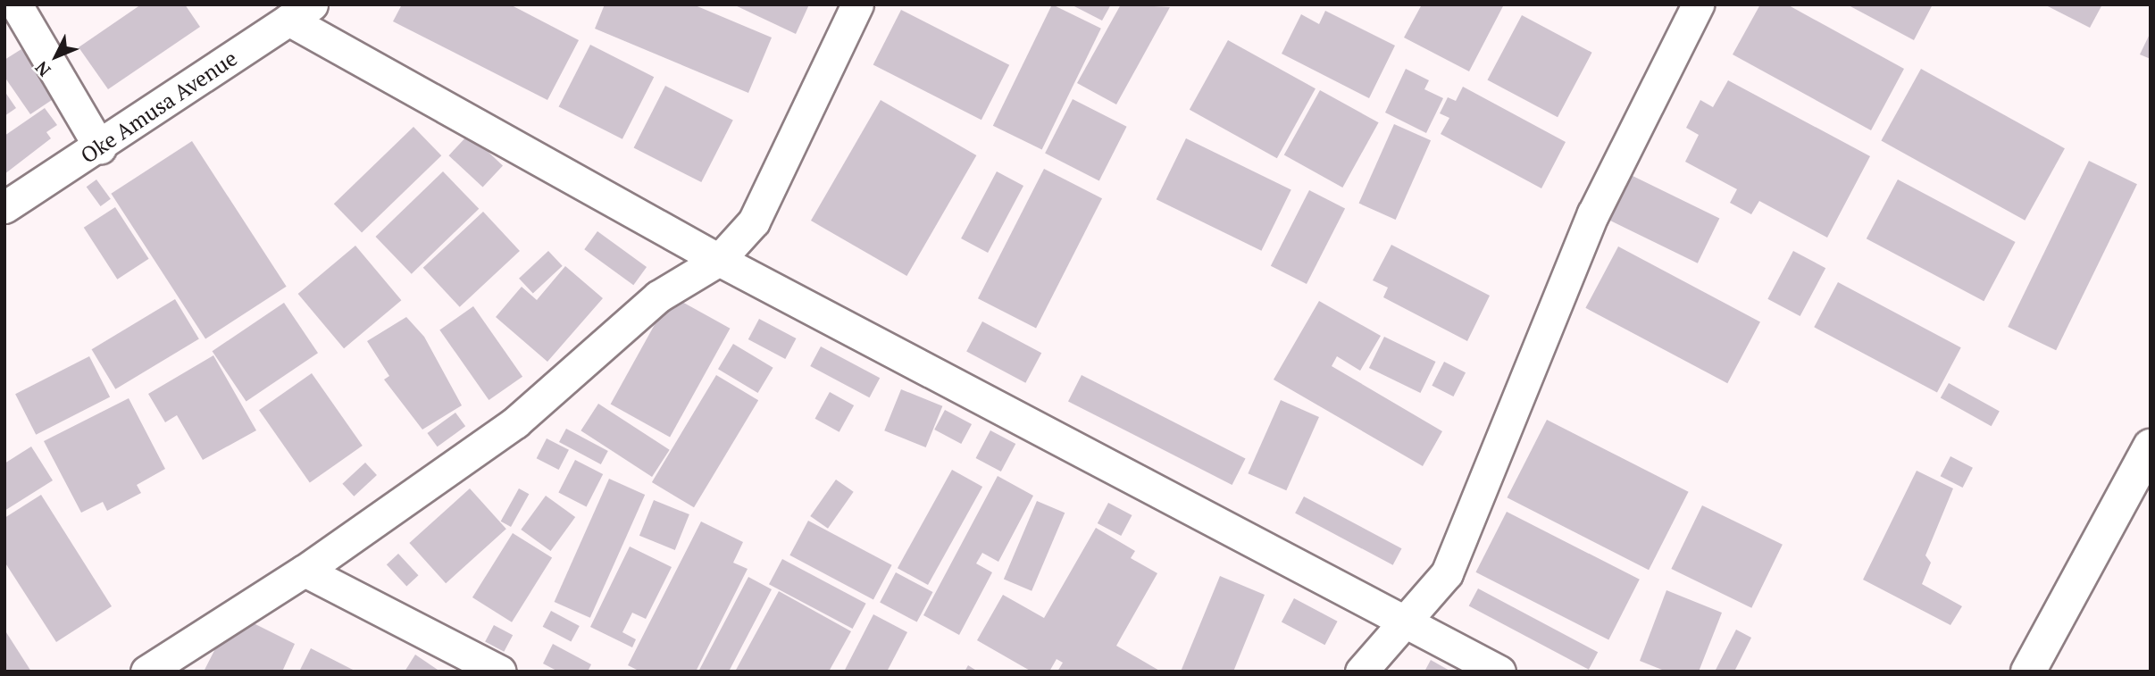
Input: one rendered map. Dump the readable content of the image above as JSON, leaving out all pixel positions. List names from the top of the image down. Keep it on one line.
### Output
{"streets":{"street":["Oke Amusa Avenue"]},"north":"bottom left"}
